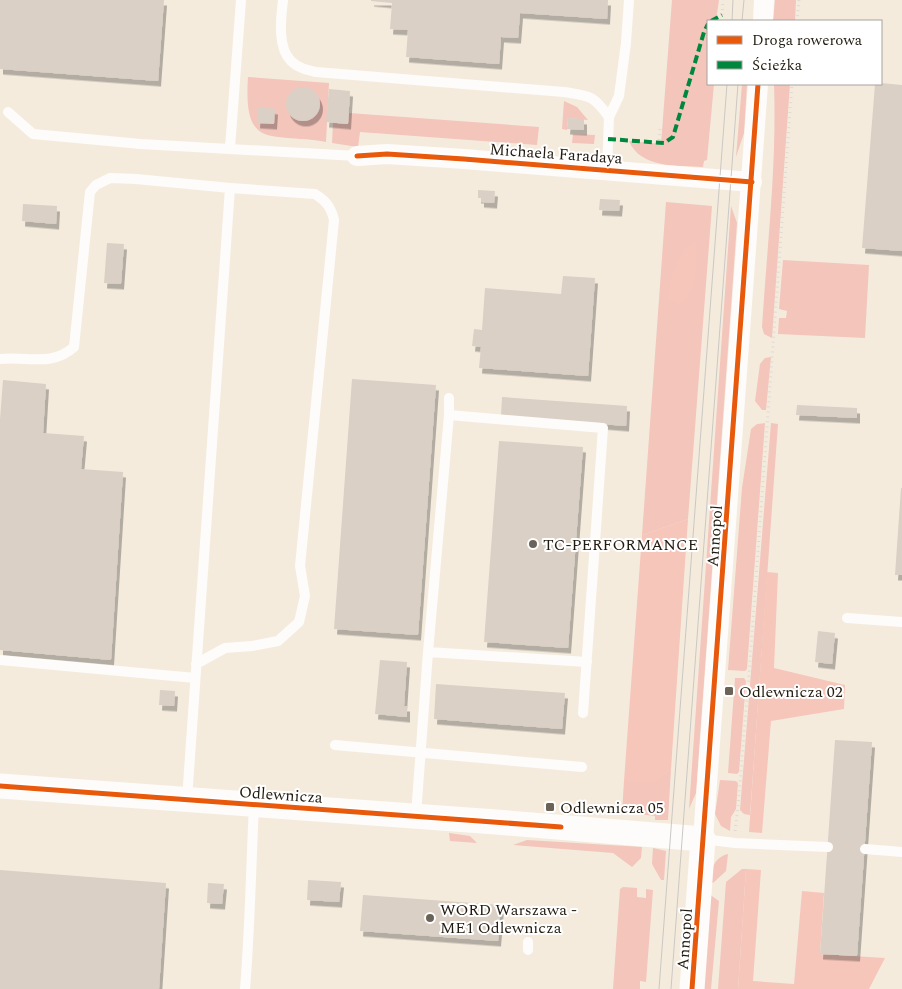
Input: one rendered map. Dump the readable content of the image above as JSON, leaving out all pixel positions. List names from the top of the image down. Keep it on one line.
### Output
{"streets":{"street":["Michaela Faradaya","Annopol","Odlewnicza"]},"crossings":[["Michaela Faradaya","Annopol"],["Annopol","Odlewnicza"]],"places":{"other":["TC-PERFORMANCE","WORD Warszawa - ME1 Odlewnicza"],"transit":["Odlewnicza 02","Odlewnicza 05"]},"legend":["Droga rowerowa","Ścieżka"]}
